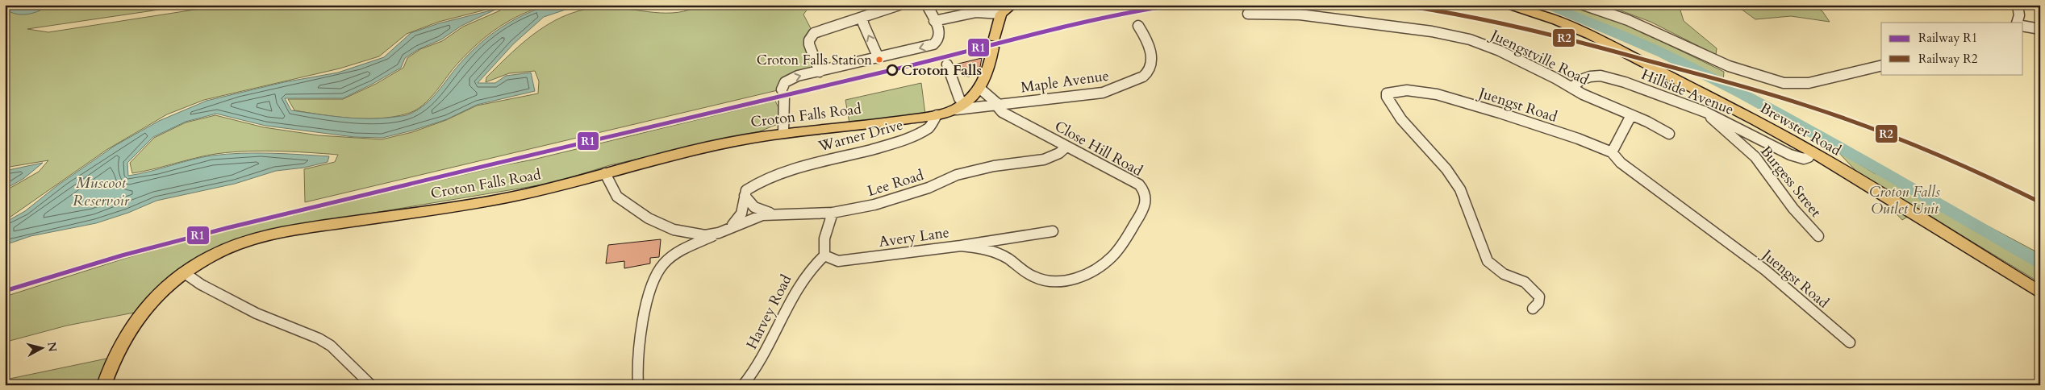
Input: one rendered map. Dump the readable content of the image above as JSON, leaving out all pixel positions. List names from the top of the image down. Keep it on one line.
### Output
{"streets":{"main road":["Croton Falls Road","Brewster Road"],"street":["Juengstville Road","Maple Avenue","Hillside Avenue","Juengst Road","Warner Drive","Close Hill Road","Burgess Street","Lee Road","Avery Lane","Harvey Road"]},"crossings":[["Juengstville Road","Hillside Avenue"],["Maple Avenue","Close Hill Road"],["Hillside Avenue","Brewster Road"],["Hillside Avenue","Burgess Street"],["Croton Falls Road","Warner Drive"],["Close Hill Road","Lee Road"],["Close Hill Road","Avery Lane"],["Avery Lane","Harvey Road"]],"water":["Muscoot Reservoir"],"parks":["Croton Falls Outlet Unit"],"places":["Croton Falls Station","Croton Falls"],"lines":["rail line R1","rail line R2"],"legend":["Railway R1","Railway R2"],"north":"right"}
